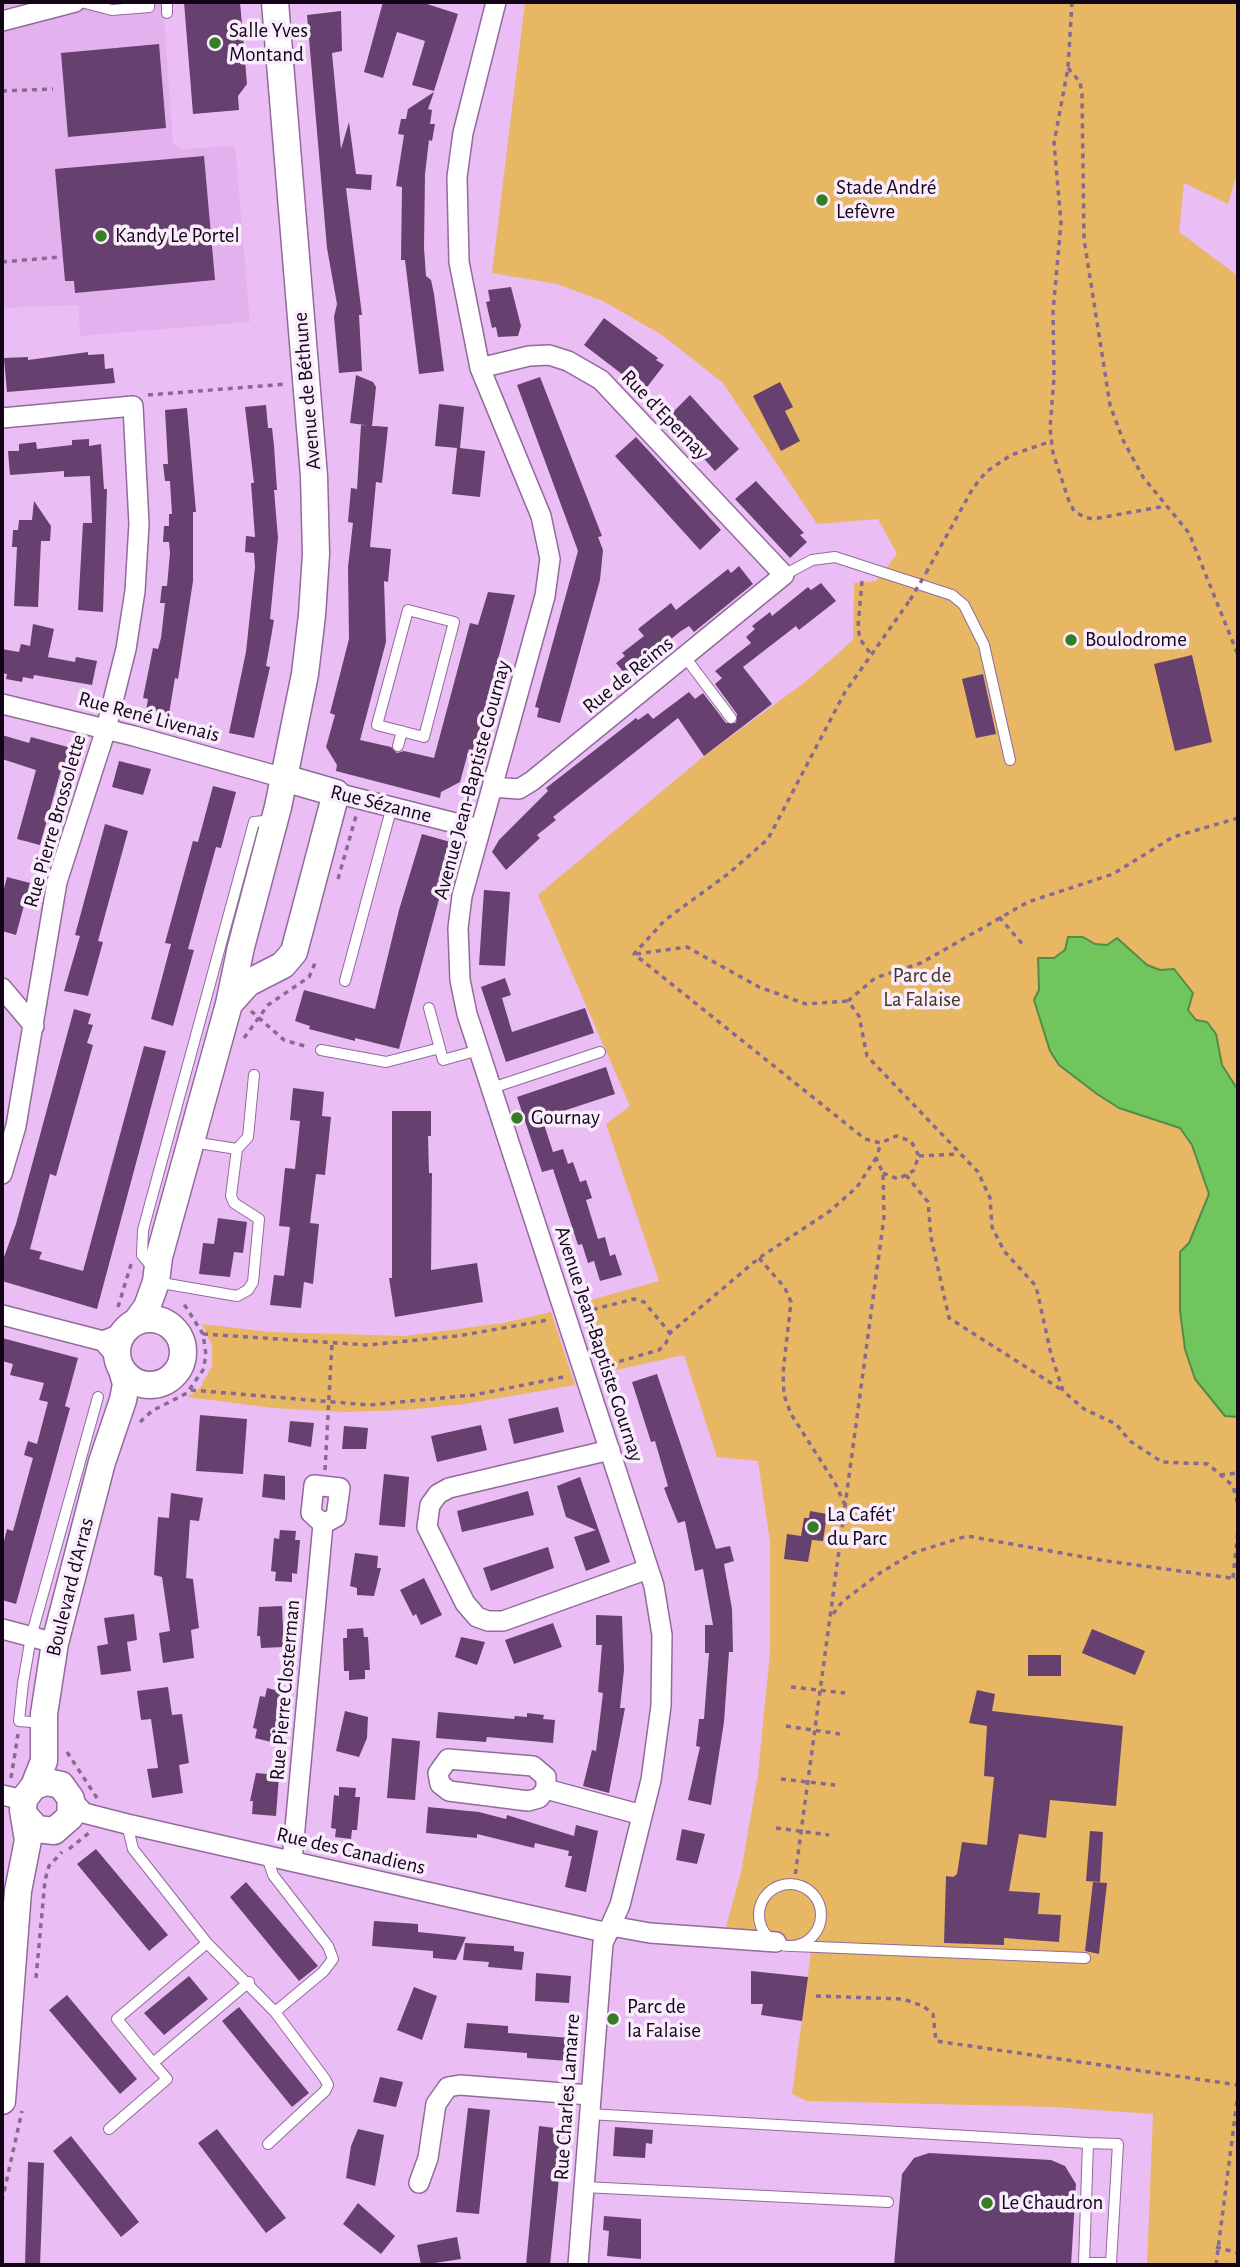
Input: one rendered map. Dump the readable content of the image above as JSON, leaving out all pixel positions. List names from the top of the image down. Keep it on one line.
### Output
{"streets":{"street":["Avenue de Béthune","Rue d'Epernay","Rue de Reims","Rue René Livenais","Avenue Jean-Baptiste Gournay","Rue Sézanne","Rue Pierre Brossolette","Boulevard d'Arras","Rue Pierre Closterman","Rue des Canadiens","Rue Charles Lamarre"]},"crossings":[["Avenue de Béthune","Rue René Livenais"],["Avenue de Béthune","Rue Sézanne"],["Avenue de Béthune","Boulevard d'Arras"],["Rue d'Epernay","Rue de Reims"],["Rue d'Epernay","Avenue Jean-Baptiste Gournay"],["Rue de Reims","Avenue Jean-Baptiste Gournay"],["Rue René Livenais","Rue Sézanne"],["Rue René Livenais","Rue Pierre Brossolette"],["Avenue Jean-Baptiste Gournay","Rue Sézanne"],["Avenue Jean-Baptiste Gournay","Rue des Canadiens"],["Avenue Jean-Baptiste Gournay","Rue Charles Lamarre"],["Rue Pierre Closterman","Rue des Canadiens"],["Rue des Canadiens","Rue Charles Lamarre"]],"parks":["Parc de La Falaise"],"places":["Salle Yves Montand","Stade André Lefèvre","Kandy Le Portel","Boulodrome","Gournay","La Cafét' du Parc","Parc de la Falaise","Le Chaudron"]}
